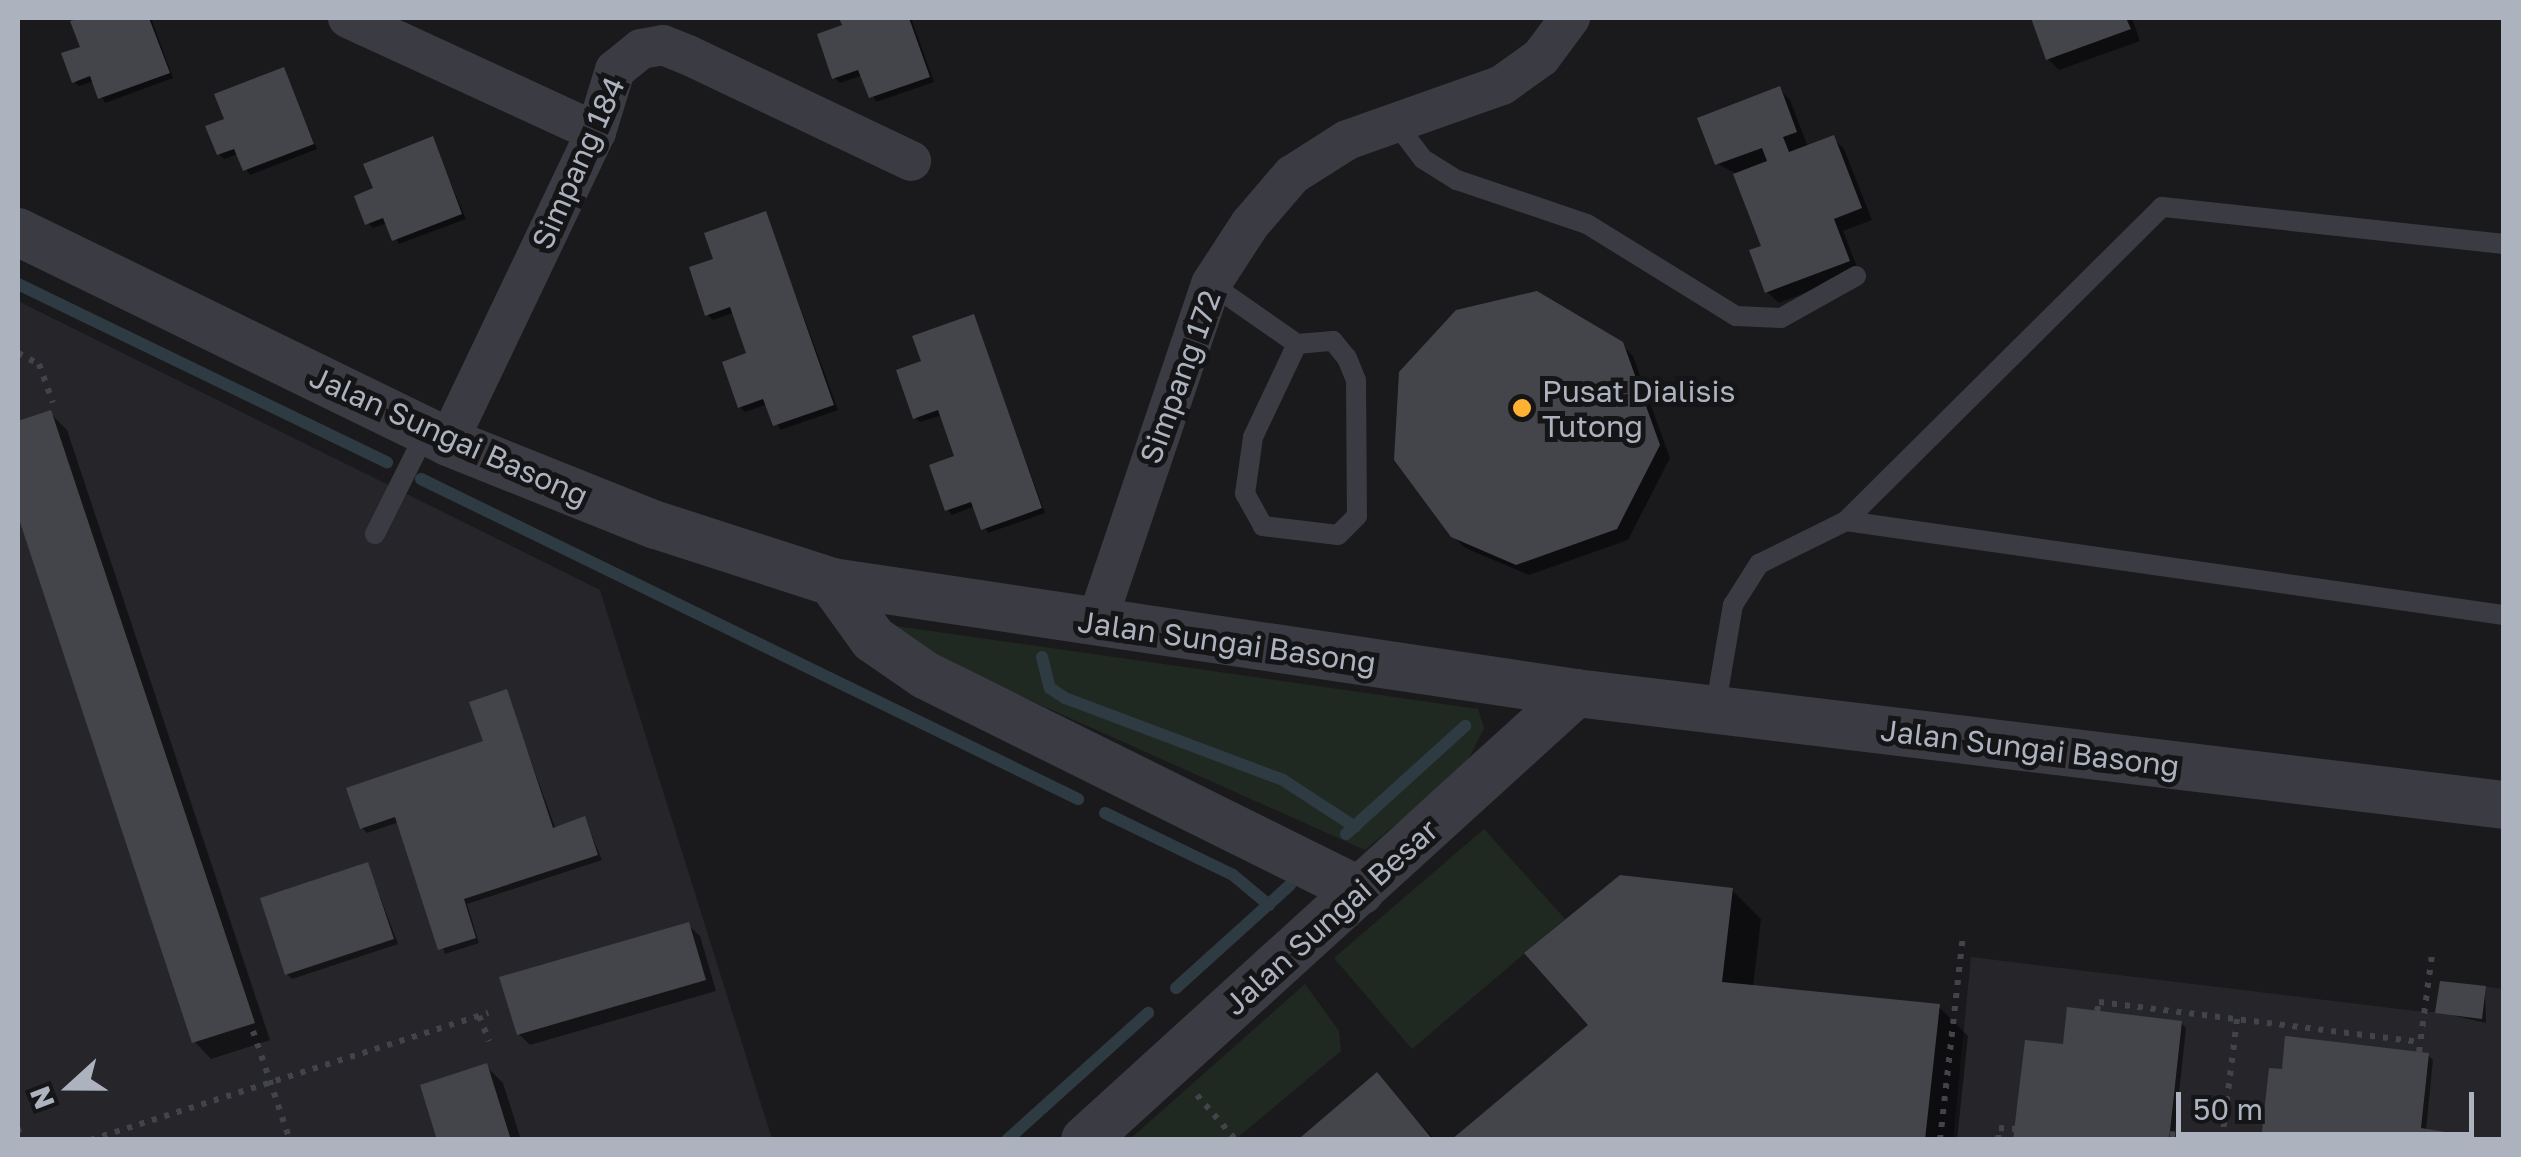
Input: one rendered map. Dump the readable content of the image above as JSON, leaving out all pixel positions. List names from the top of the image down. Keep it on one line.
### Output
{"streets":{"street":["Simpang 184","Simpang 172","Jalan Sungai Basong","Jalan Sungai Besar"]},"crossings":[["Simpang 184","Jalan Sungai Basong"],["Simpang 172","Jalan Sungai Basong"],["Jalan Sungai Basong","Jalan Sungai Besar"]],"places":["Pusat Dialisis Tutong"],"scale_bar":"50 m","north":"left"}
